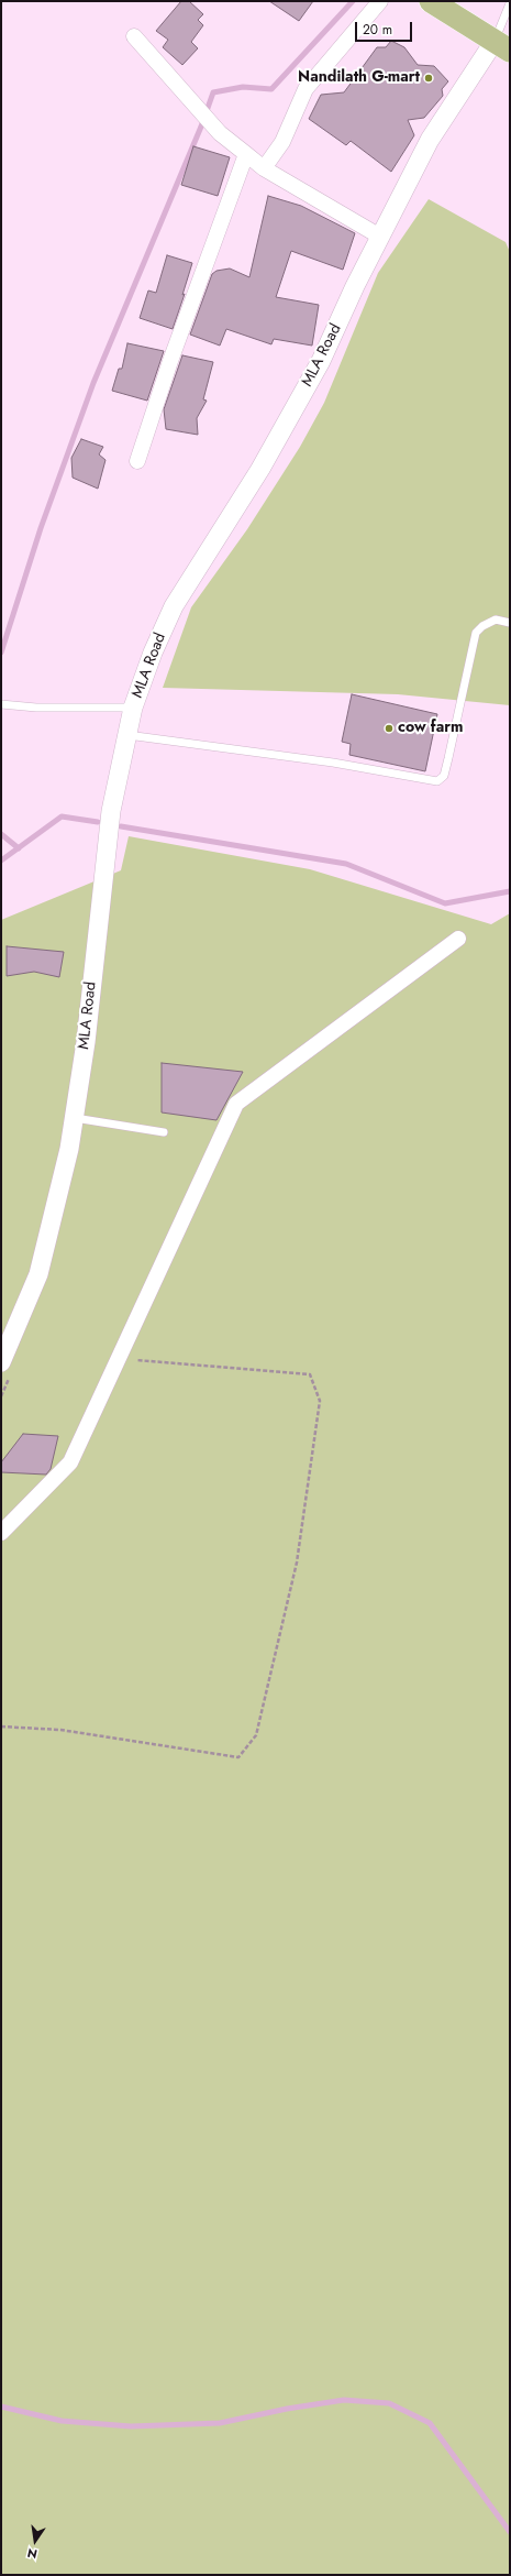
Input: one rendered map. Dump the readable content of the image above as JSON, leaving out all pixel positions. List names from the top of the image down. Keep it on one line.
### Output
{"streets":{"street":["MLA Road"]},"places":["Nandilath G-mart","cow farm"],"scale_bar":"20 m","north":"bottom"}
